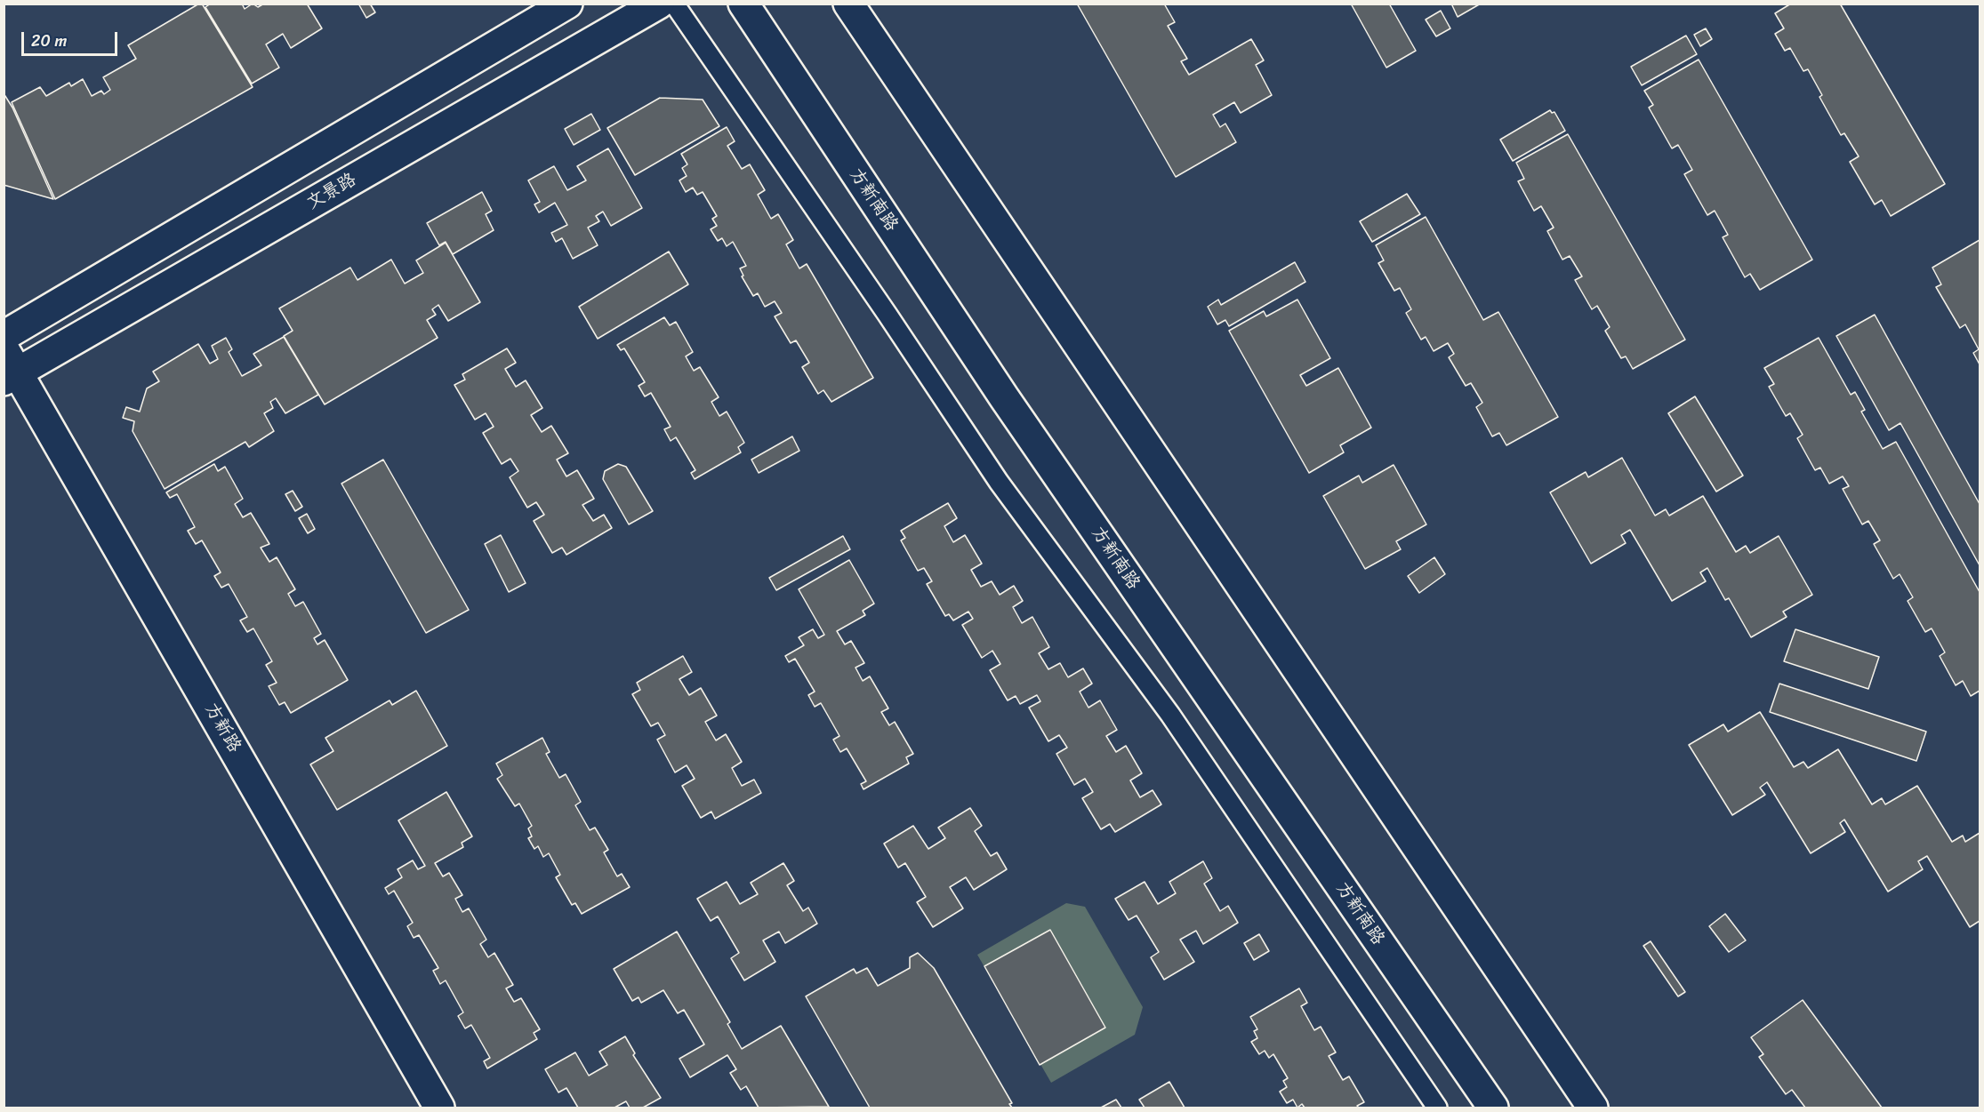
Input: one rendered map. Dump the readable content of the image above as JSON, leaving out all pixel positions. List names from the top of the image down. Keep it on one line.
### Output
{"streets":{"main road":["文景路","方新南路","方新路"]},"crossings":[["文景路","方新路"]],"scale_bar":"20 m"}
